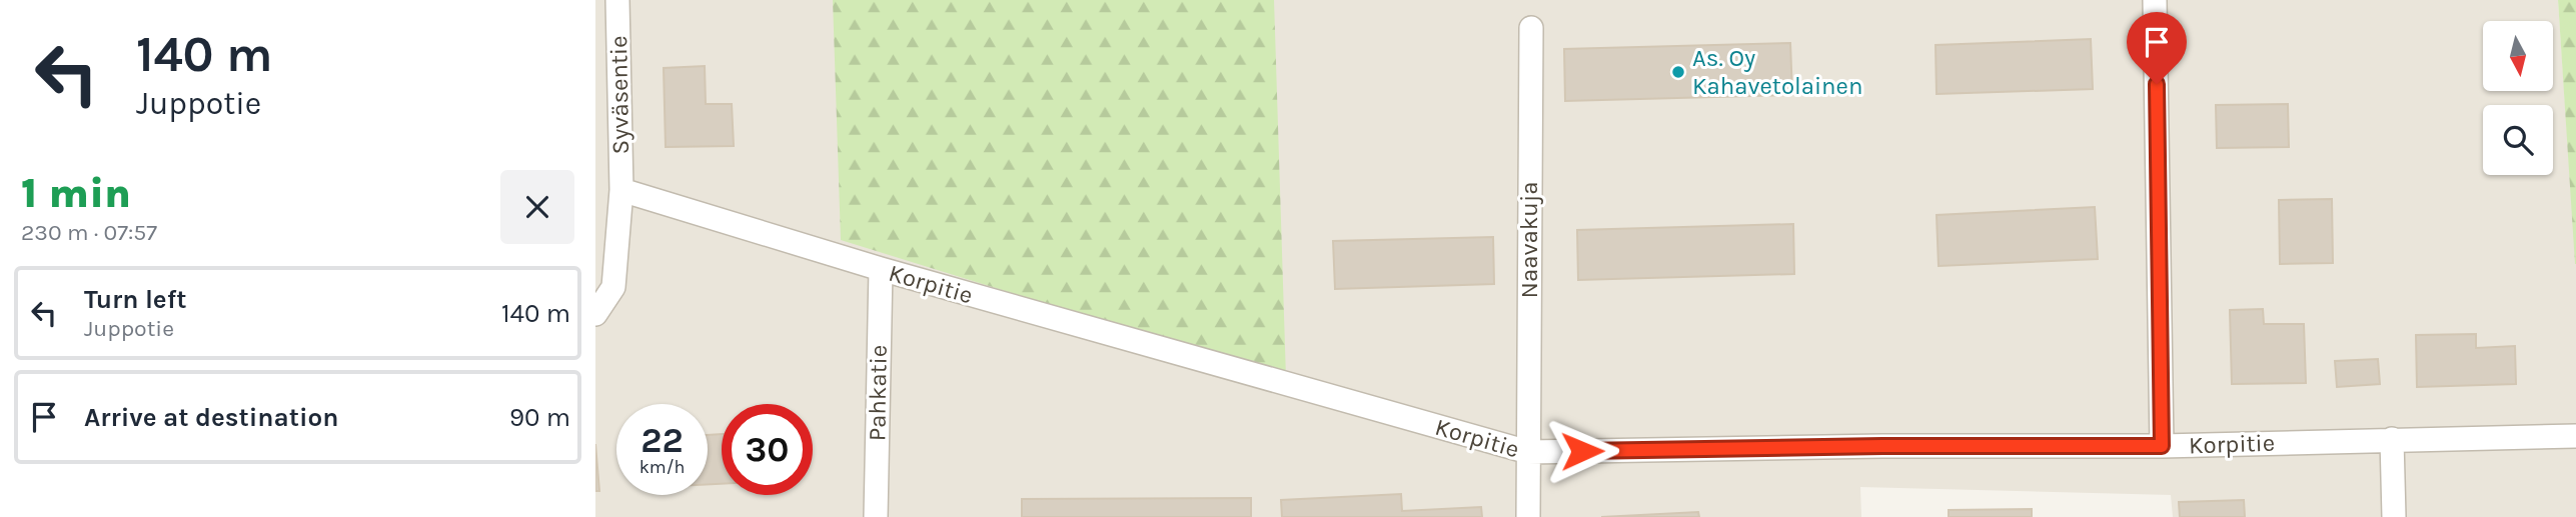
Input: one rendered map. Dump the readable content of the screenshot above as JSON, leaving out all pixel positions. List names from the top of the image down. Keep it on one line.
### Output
{"streets":{"street":["Syväsentie","Naavakuja","Korpitie","Pahkatie"]},"crossings":[["Syväsentie","Korpitie"],["Naavakuja","Korpitie"],["Korpitie","Pahkatie"]],"places":["As. Oy Kahavetolainen"],"north":"bottom","page":{"turn":["140 m","Juppotie"],"heading":["1 min","230 m · 07:57"],"list":[{"name":"Turn left","note":"Juppotie","value":"140 m"},{"name":"Arrive at destination","value":"90 m"}],"speed":"22 km/h","limit":"30"}}
